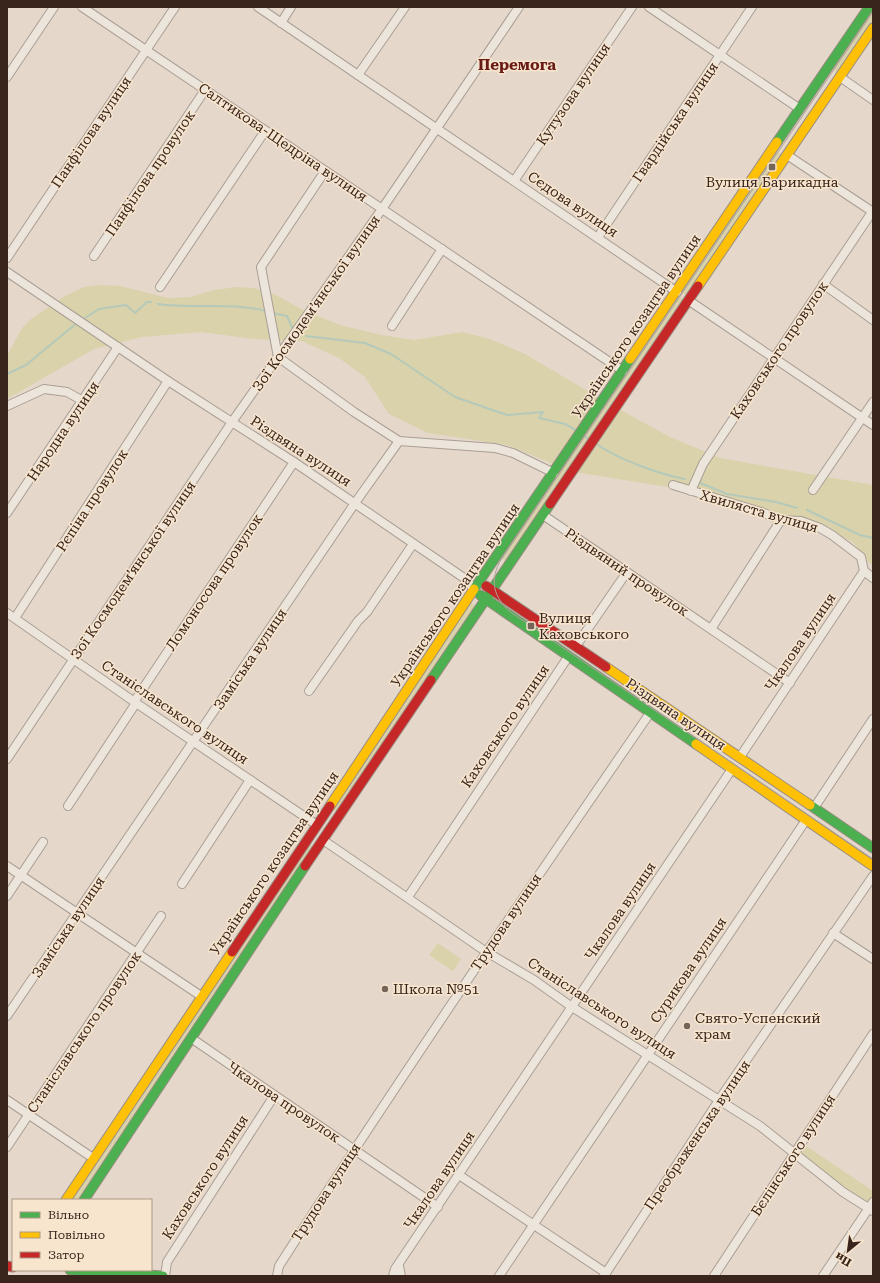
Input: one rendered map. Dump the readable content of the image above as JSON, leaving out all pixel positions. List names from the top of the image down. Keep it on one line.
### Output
{"streets":{"main road":["Сєдова вулиця","Українського козацтва вулиця","Різдвяна вулиця","Чкалова вулиця","Станіславського вулиця","Каховського вулиця","Сурикова вулиця"],"street":["Кутузова вулиця","Гвардійська вулиця","Панфілова вулиця","Салтикова-Щедріна вулиця","Панфілова провулок","Зої Космодем’янської вулиця","Каховського провулок","Народна вулиця","Рєпіна провулок","Хвиляста вулиця","Різдвяний провулок","Ломоносова провулок","Заміська вулиця","Трудова вулиця","Станіславського провулок","Чкалова провулок","Преображенська вулиця","Бєлінського вулиця"]},"crossings":[["Кутузова вулиця","Сєдова вулиця"],["Гвардійська вулиця","Сєдова вулиця"],["Панфілова вулиця","Салтикова-Щедріна вулиця"],["Салтикова-Щедріна вулиця","Панфілова провулок"],["Салтикова-Щедріна вулиця","Зої Космодем’янської вулиця"],["Салтикова-Щедріна вулиця","Українського козацтва вулиця"],["Сєдова вулиця","Зої Космодем’янської вулиця"],["Сєдова вулиця","Українського козацтва вулиця"],["Сєдова вулиця","Каховського провулок"],["Зої Космодем’янської вулиця","Різдвяна вулиця"],["Зої Космодем’янської вулиця","Станіславського вулиця"],["Українського козацтва вулиця","Різдвяна вулиця"],["Українського козацтва вулиця","Різдвяний провулок"],["Українського козацтва вулиця","Станіславського вулиця"],["Українського козацтва вулиця","Чкалова провулок"],["Каховського провулок","Хвиляста вулиця"],["Народна вулиця","Різдвяна вулиця"],["Різдвяна вулиця","Рєпіна провулок"],["Різдвяна вулиця","Ломоносова провулок"],["Різдвяна вулиця","Чкалова вулиця"],["Різдвяна вулиця","Заміська вулиця"],["Різдвяна вулиця","Каховського вулиця"],["Різдвяна вулиця","Трудова вулиця"],["Різдвяна вулиця","Сурикова вулиця"],["Рєпіна провулок","Станіславського вулиця"],["Хвиляста вулиця","Чкалова вулиця"],["Різдвяний провулок","Чкалова вулиця"],["Різдвяний провулок","Каховського вулиця"],["Ломоносова провулок","Станіславського вулиця"],["Чкалова вулиця","Станіславського вулиця"],["Чкалова вулиця","Чкалова провулок"],["Заміська вулиця","Станіславського вулиця"],["Станіславського вулиця","Каховського вулиця"],["Станіславського вулиця","Трудова вулиця"],["Станіславського вулиця","Сурикова вулиця"],["Станіславського вулиця","Преображенська вулиця"],["Станіславського вулиця","Бєлінського вулиця"],["Каховського вулиця","Чкалова провулок"],["Трудова вулиця","Чкалова провулок"]],"districts":["Перемога"],"places":{"transit":["Вулиця Барикадна","Вулиця Каховського"],"other":["Школа №51","Свято-Успенский храм"]},"legend":["Вільно","Повільно","Затор"],"north":"bottom left"}
